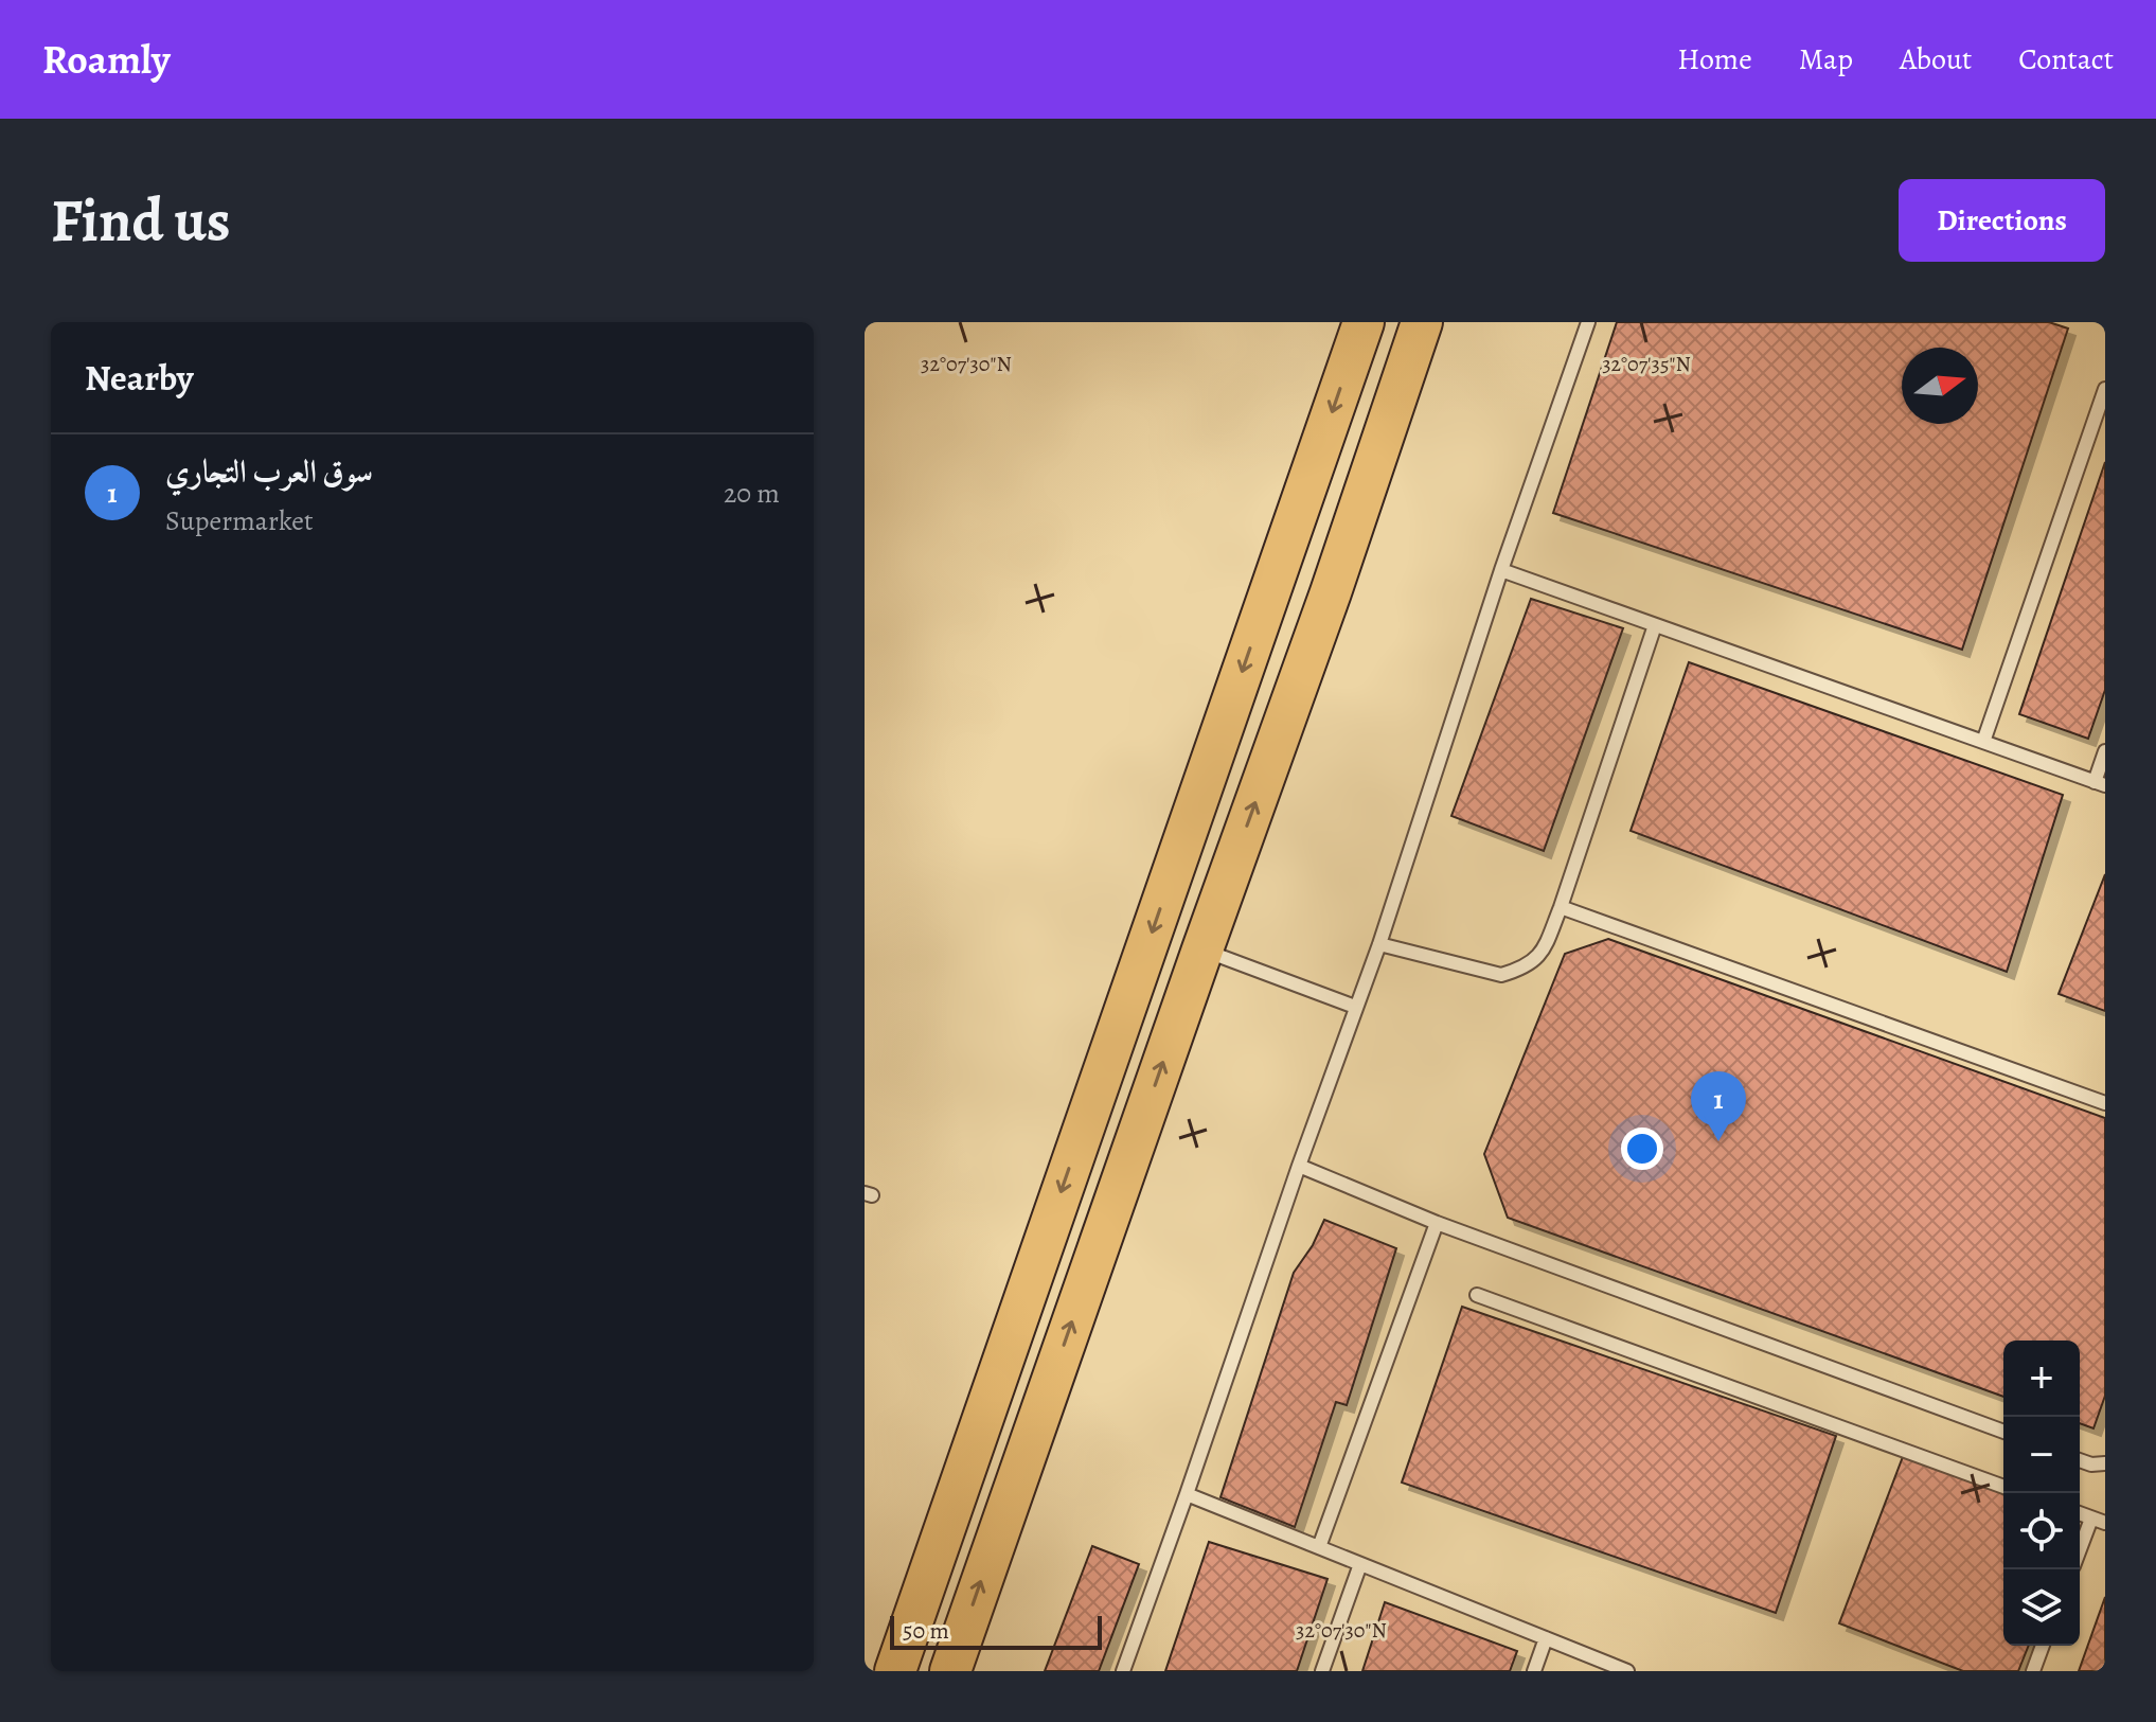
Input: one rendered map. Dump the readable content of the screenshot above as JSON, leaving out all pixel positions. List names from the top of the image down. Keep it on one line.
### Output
{"scale_bar":"50 m","north":"right","page":{"header":"Roamly","nav":["Home","Map","About","Contact"],"buttons":"Directions","title":"Find us","heading":"Nearby","list":[{"mark":"1","name":"سوق العرب التجاري","note":"Supermarket","value":"20 m"}],"pins":"1","map_buttons":["+","−"],"scale":"50 m"},"coordinates":["32°07'30\"N","32°07'35\"N"]}
